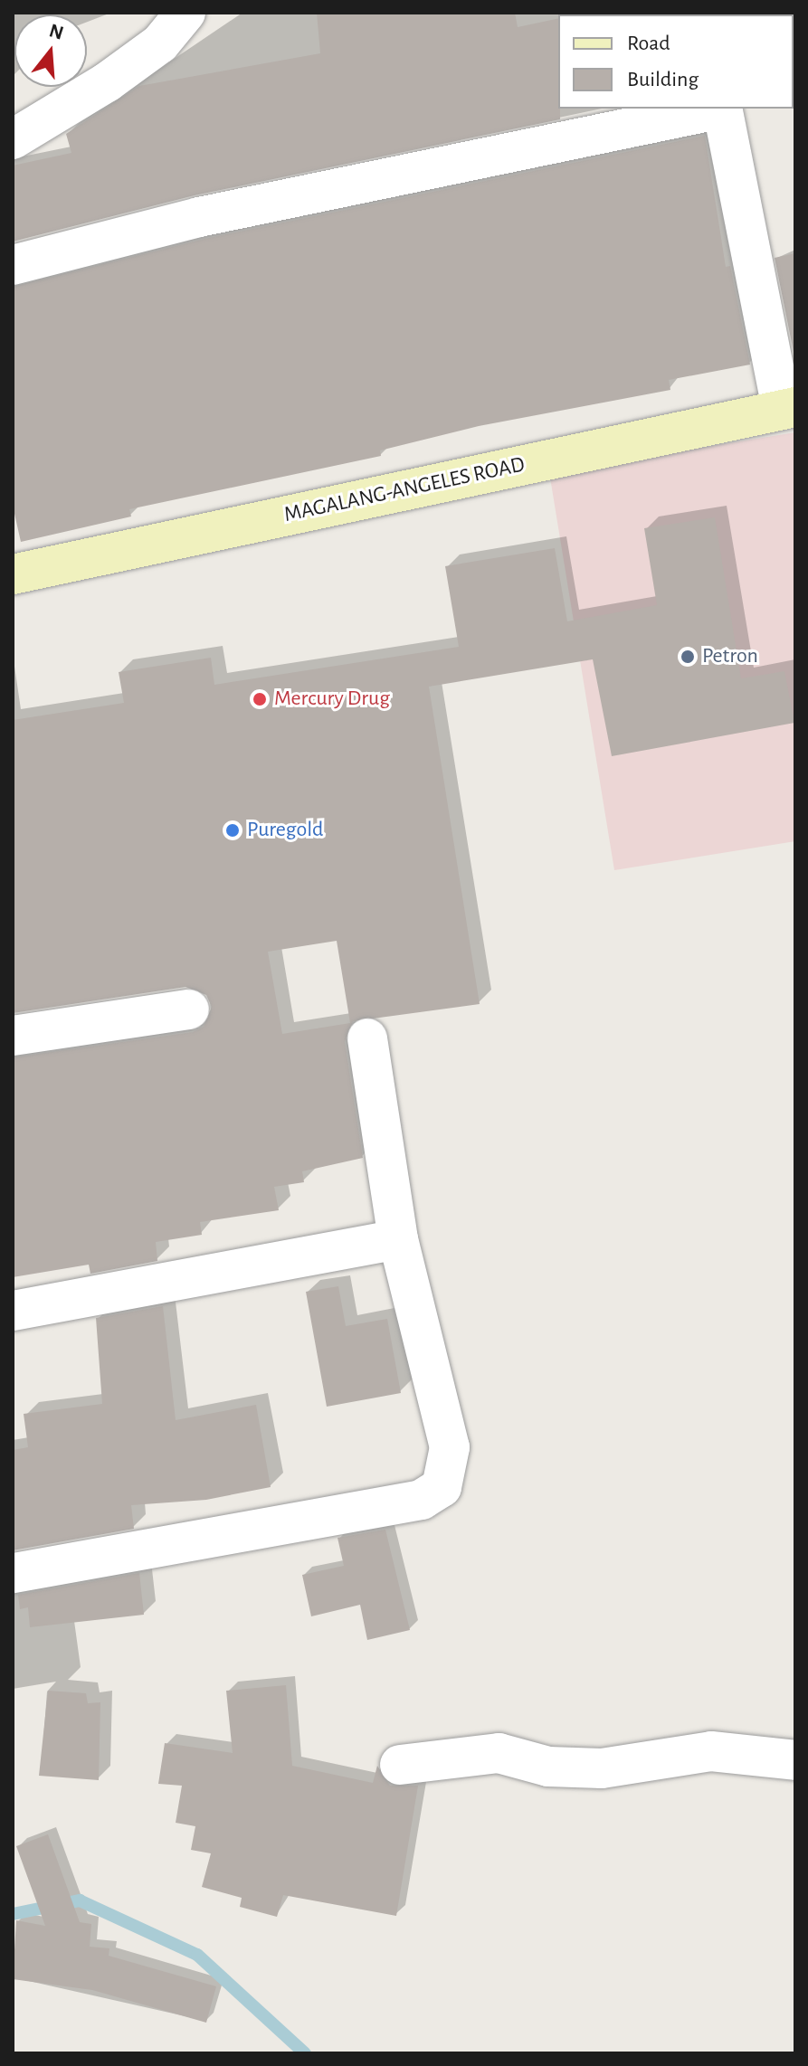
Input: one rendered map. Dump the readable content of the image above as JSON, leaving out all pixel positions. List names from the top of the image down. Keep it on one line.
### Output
{"streets":{"main road":["MAGALANG-ANGELES ROAD"]},"places":["Petron","Mercury Drug","Puregold"],"legend":["Road","Building"],"north":"top"}
